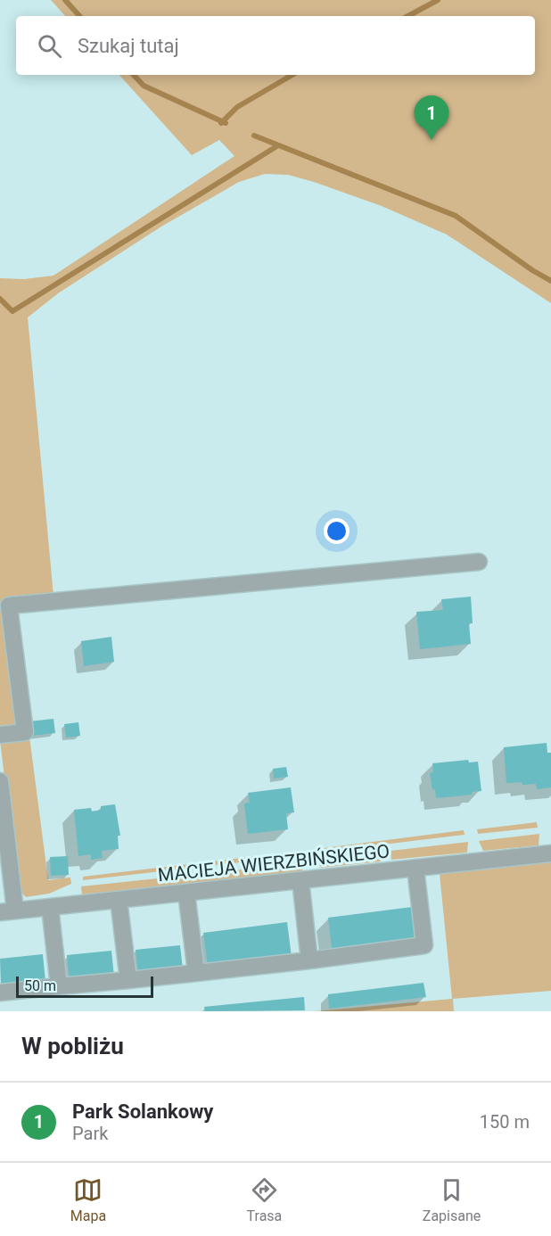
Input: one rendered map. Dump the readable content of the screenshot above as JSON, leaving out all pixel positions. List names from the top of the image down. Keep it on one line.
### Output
{"streets":{"street":["MACIEJA WIERZBIŃSKIEGO"]},"scale_bar":"50 m","page":{"search":"Szukaj tutaj","pins":"1","scale":"50 m","heading":"W pobliżu","list":[{"mark":"1","name":"Park Solankowy","note":"Park","value":"150 m"}],"nav":["Mapa","Trasa","Zapisane"]}}
